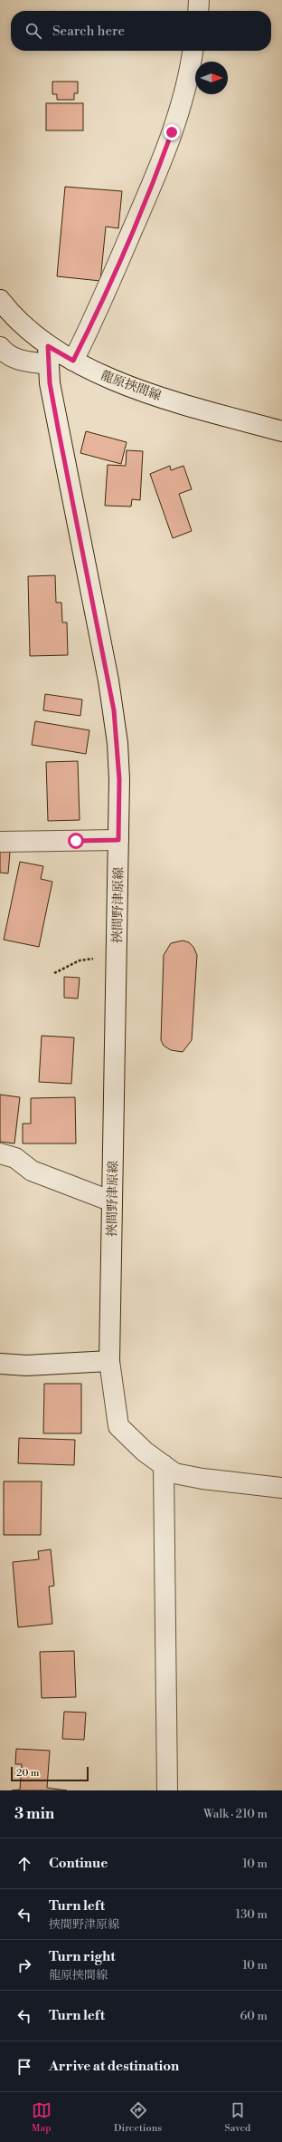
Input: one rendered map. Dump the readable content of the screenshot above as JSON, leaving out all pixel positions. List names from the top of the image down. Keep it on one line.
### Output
{"streets":{"main road":["龍原挾間線","挾間野津原線"]},"crossings":[["龍原挾間線","挾間野津原線"]],"scale_bar":"20 m","north":"right","page":{"search":"Search here","scale":"20 m","heading":["3 min","Walk · 210 m"],"list":[["Continue","10 m"],["Turn left","挾間野津原線","130 m"],["Turn right","龍原挾間線","10 m"],["Turn left","60 m"],"Arrive at destination"],"nav":["Map","Directions","Saved"]}}
